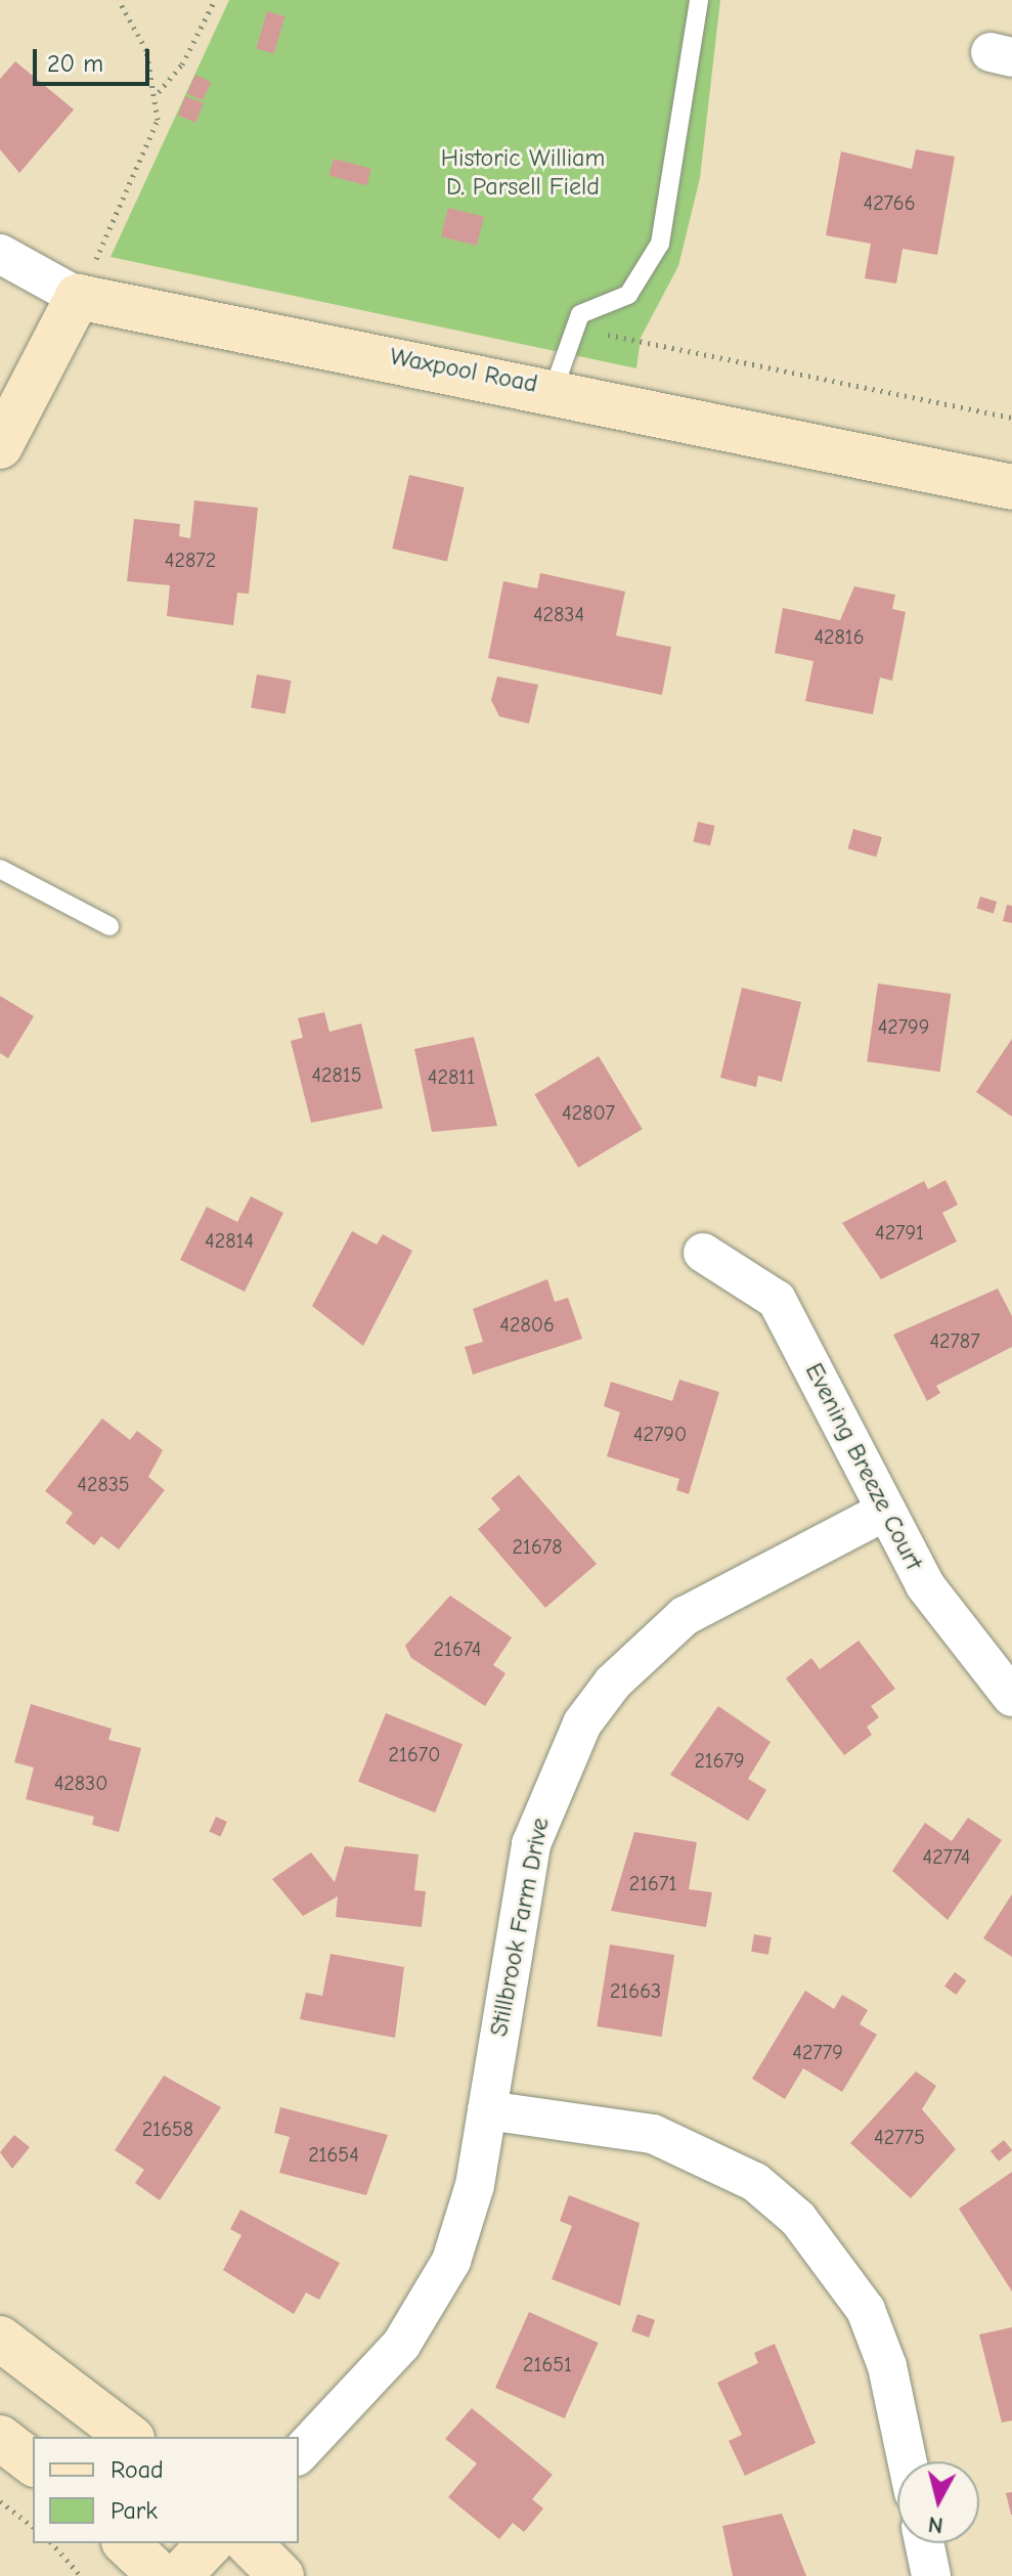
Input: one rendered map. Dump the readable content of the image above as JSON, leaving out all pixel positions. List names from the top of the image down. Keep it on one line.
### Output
{"streets":{"street":["Waxpool Road","Evening Breeze Court","Stillbrook Farm Drive"]},"crossings":[["Evening Breeze Court","Stillbrook Farm Drive"]],"parks":["Historic William D. Parsell Field"],"house_numbers":["42766","42872","42834","42816","42799","42815","42811","42807","42791","42814","42806","42787","42790","42835","21678","21674","21670","21679","42830","42774","21671","21663","42779","21658","42775","21654","21651"],"legend":["Road","Park"],"scale_bar":"20 m","north":"bottom"}
